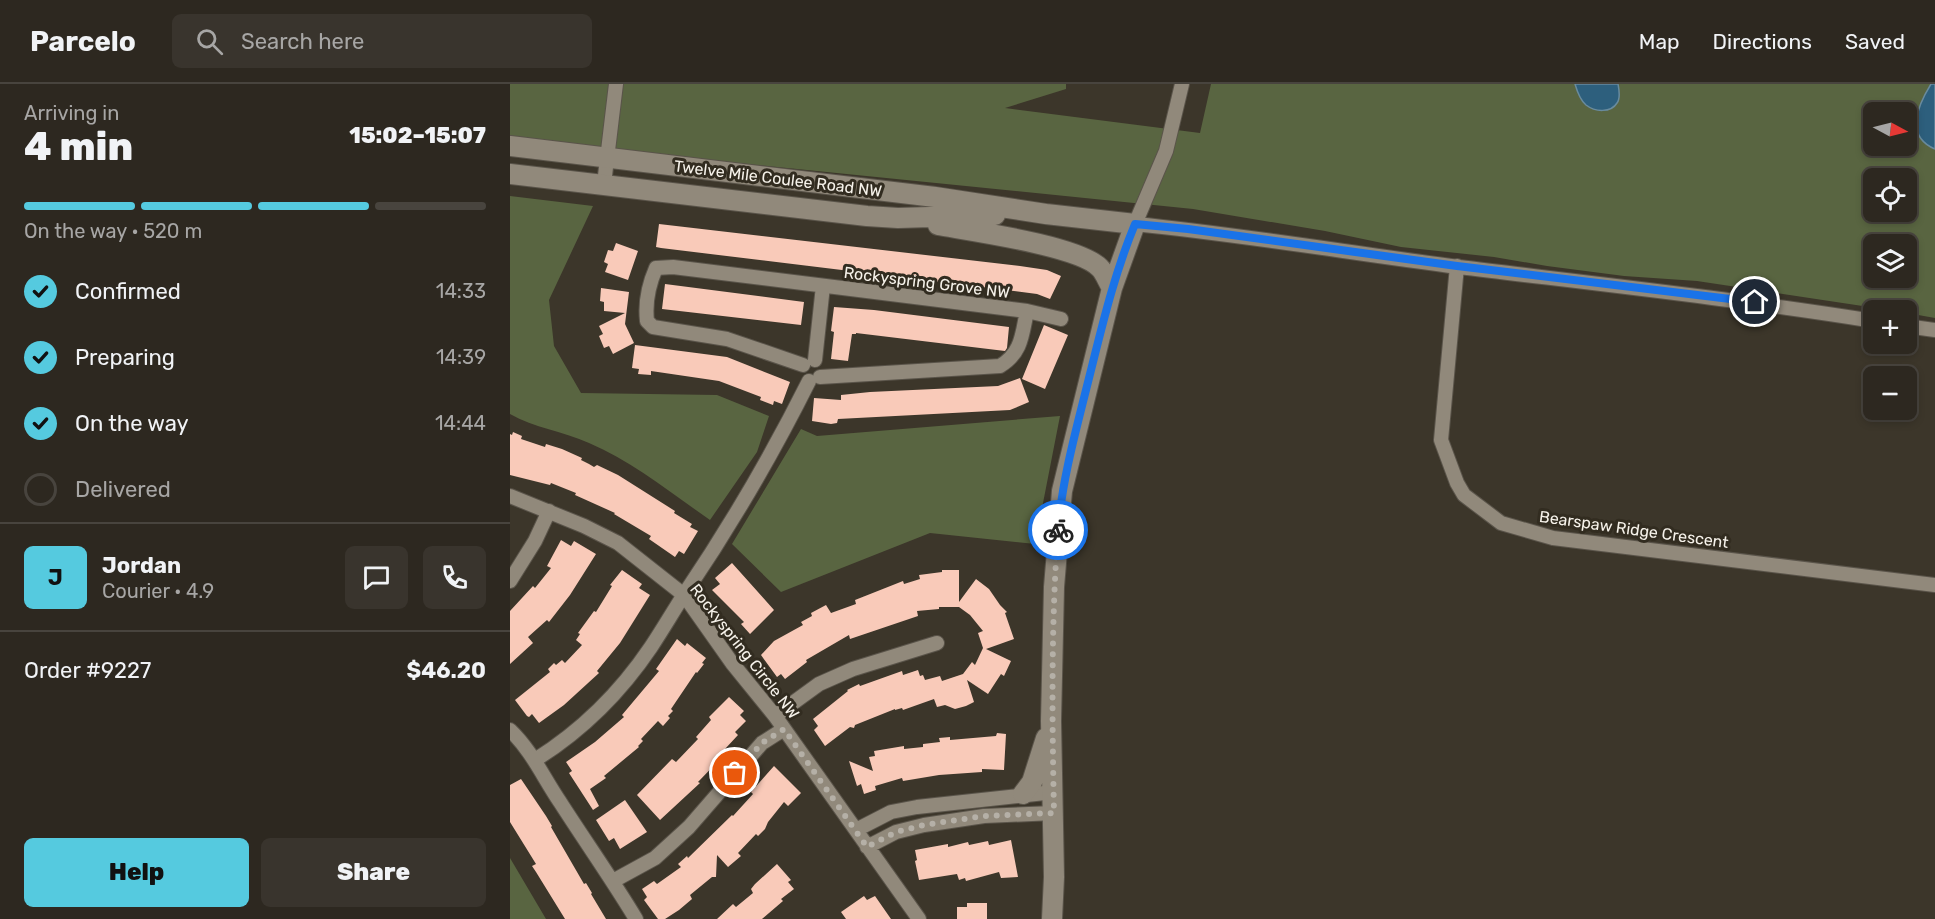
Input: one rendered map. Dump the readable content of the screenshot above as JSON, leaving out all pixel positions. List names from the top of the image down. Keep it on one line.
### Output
{"streets":{"main road":["Twelve Mile Coulee Road NW"],"street":["Rockyspring Grove NW","Bearspaw Ridge Crescent","Rockyspring Circle NW"]},"crossings":[["Twelve Mile Coulee Road NW","Bearspaw Ridge Crescent"]],"north":"right","page":{"header":"Parcelo","search":"Search here","nav":["Map","Directions","Saved"],"heading":["4 min","Arriving in","15:02–15:07"],"panel":["Jordan","Courier · 4.9","Order #9227","$46.20"],"map_buttons":["+","−"],"bar":"On the way · 520 m","list":[["Confirmed","14:33"],["Preparing","14:39"],["On the way","14:44"],"Delivered"],"round":"J","buttons":["Help","Share"]}}
